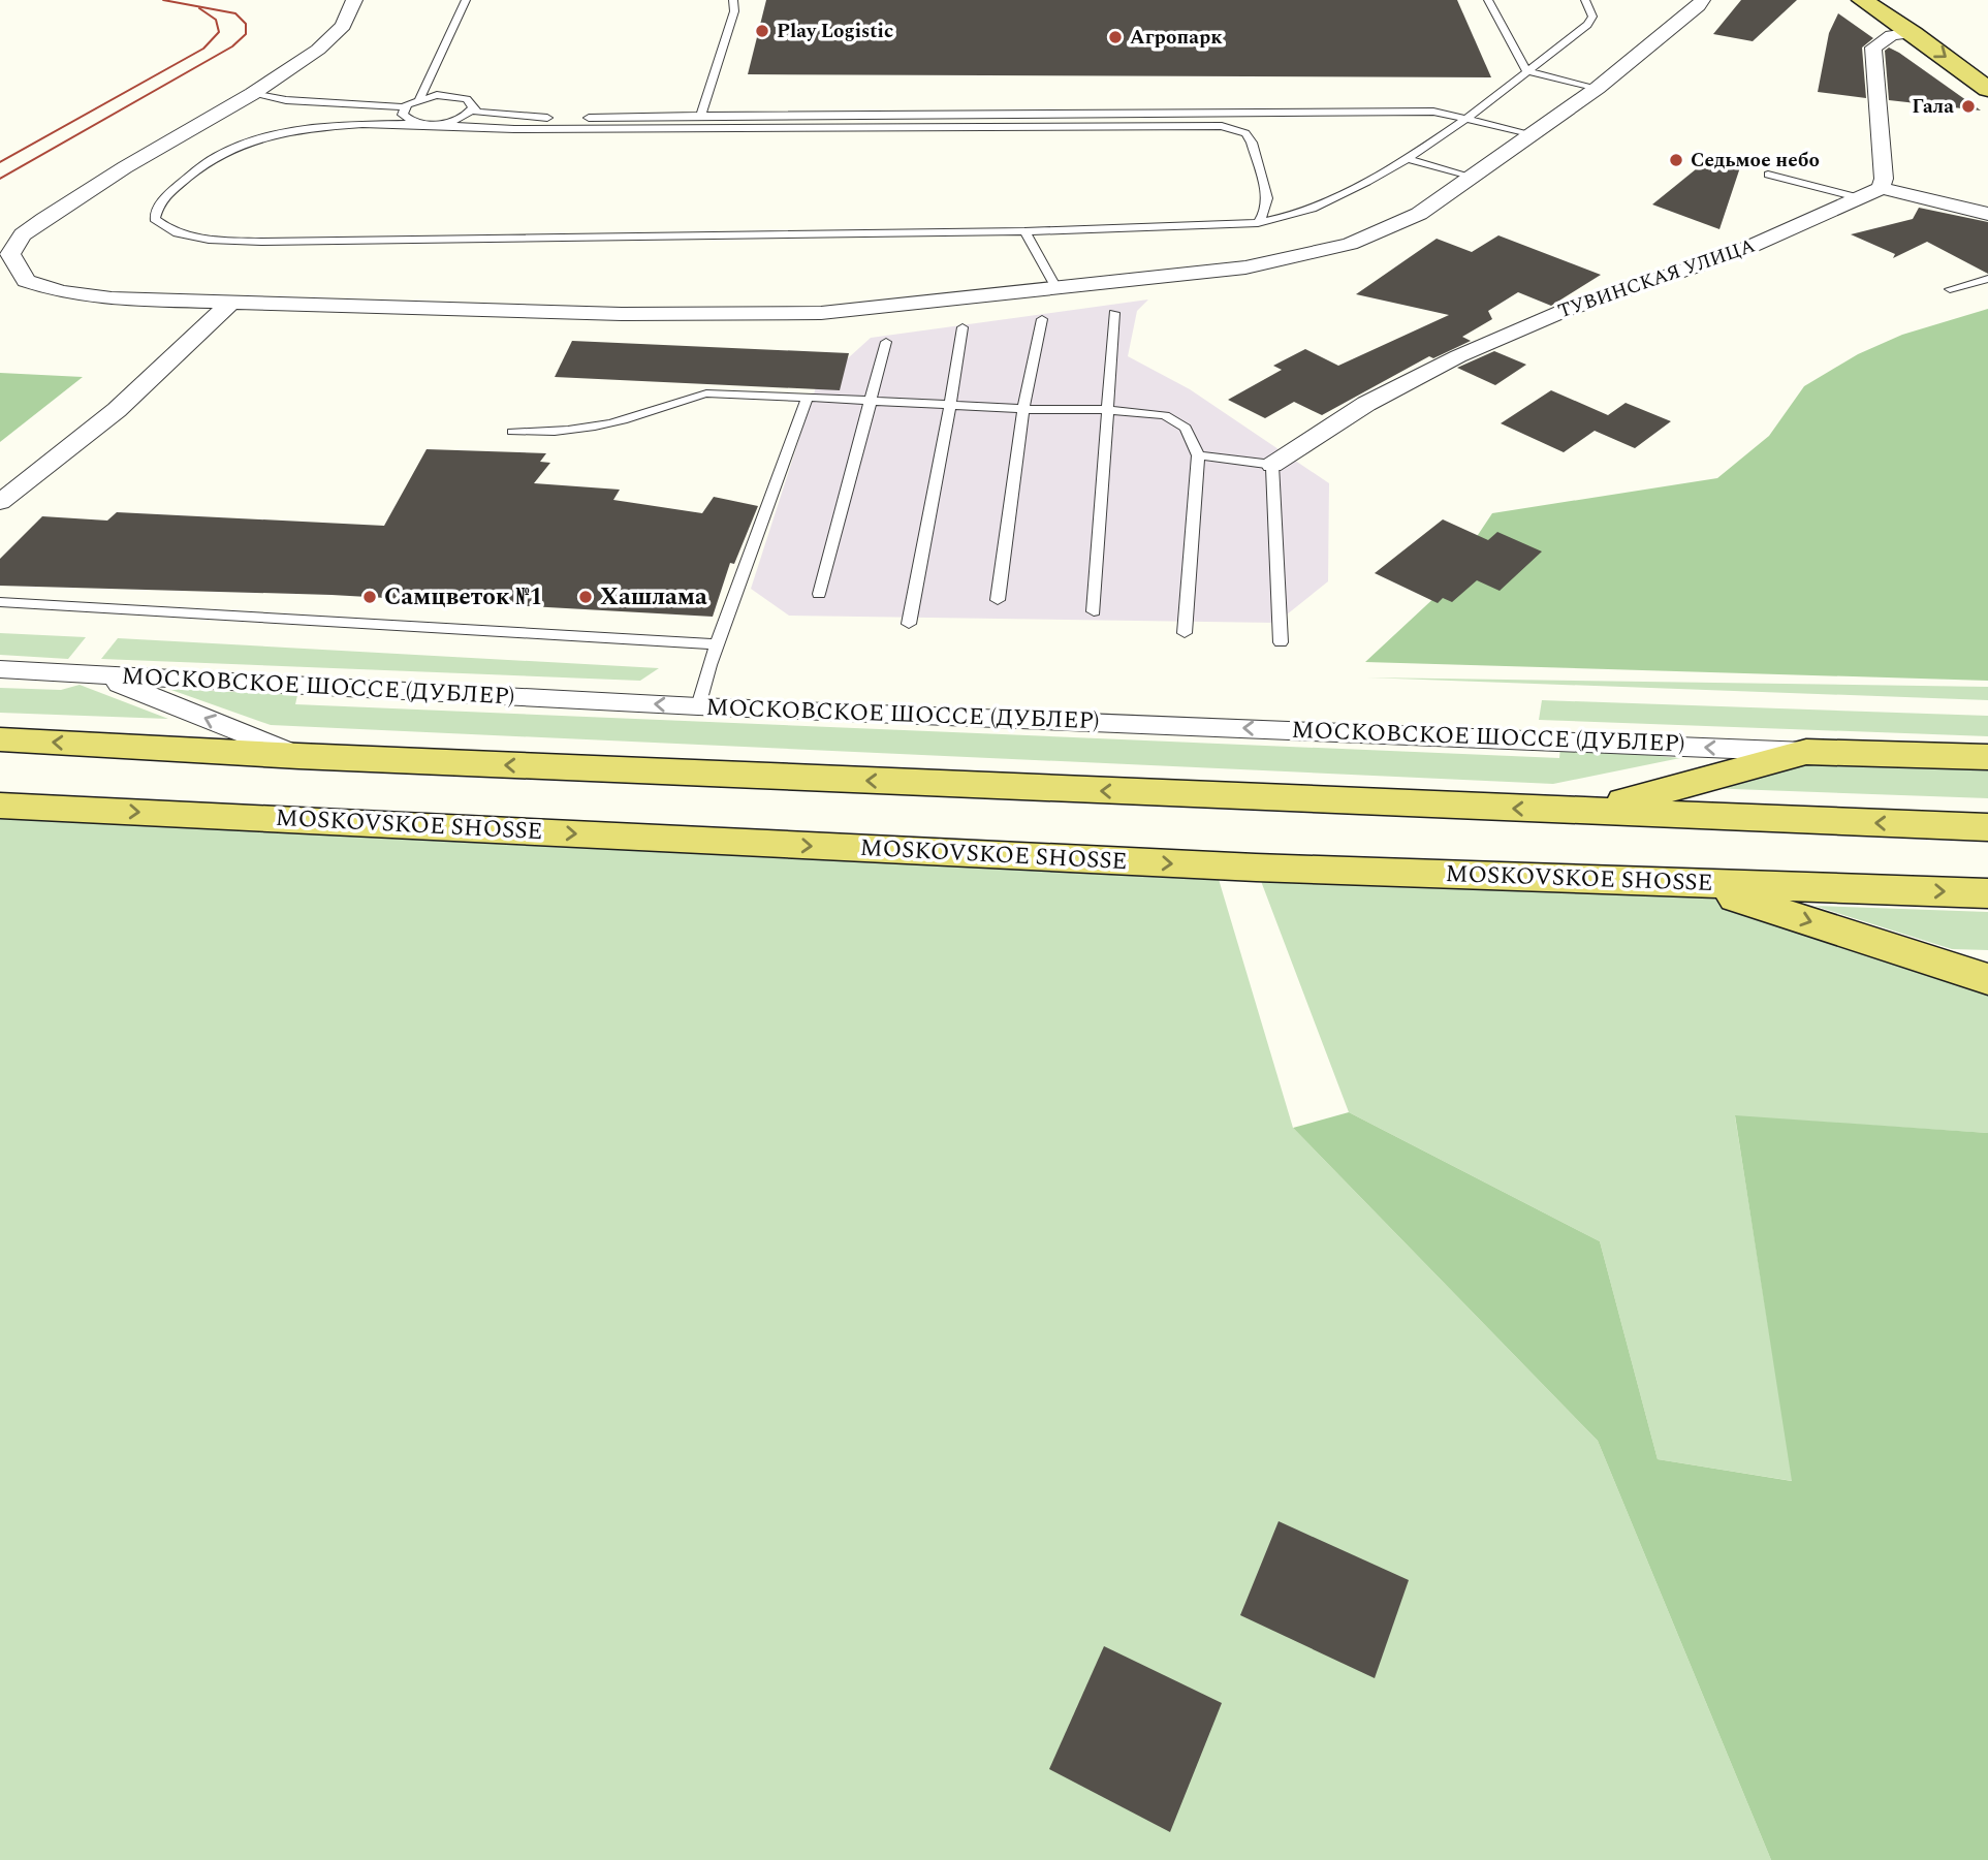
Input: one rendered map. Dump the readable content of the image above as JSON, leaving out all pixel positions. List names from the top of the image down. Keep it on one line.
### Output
{"streets":{"main road":["MOSKOVSKOE SHOSSE"],"street":["ТУВИНСКАЯ УЛИЦА","МОСКОВСКОЕ ШОССЕ (ДУБЛЕР)"]},"one_way":["МОСКОВСКОЕ ШОССЕ (ДУБЛЕР)"],"places":["Play Logistic","Агропарк","Гала","Седьмое небо","Самцветок №1","Хашлама"]}
